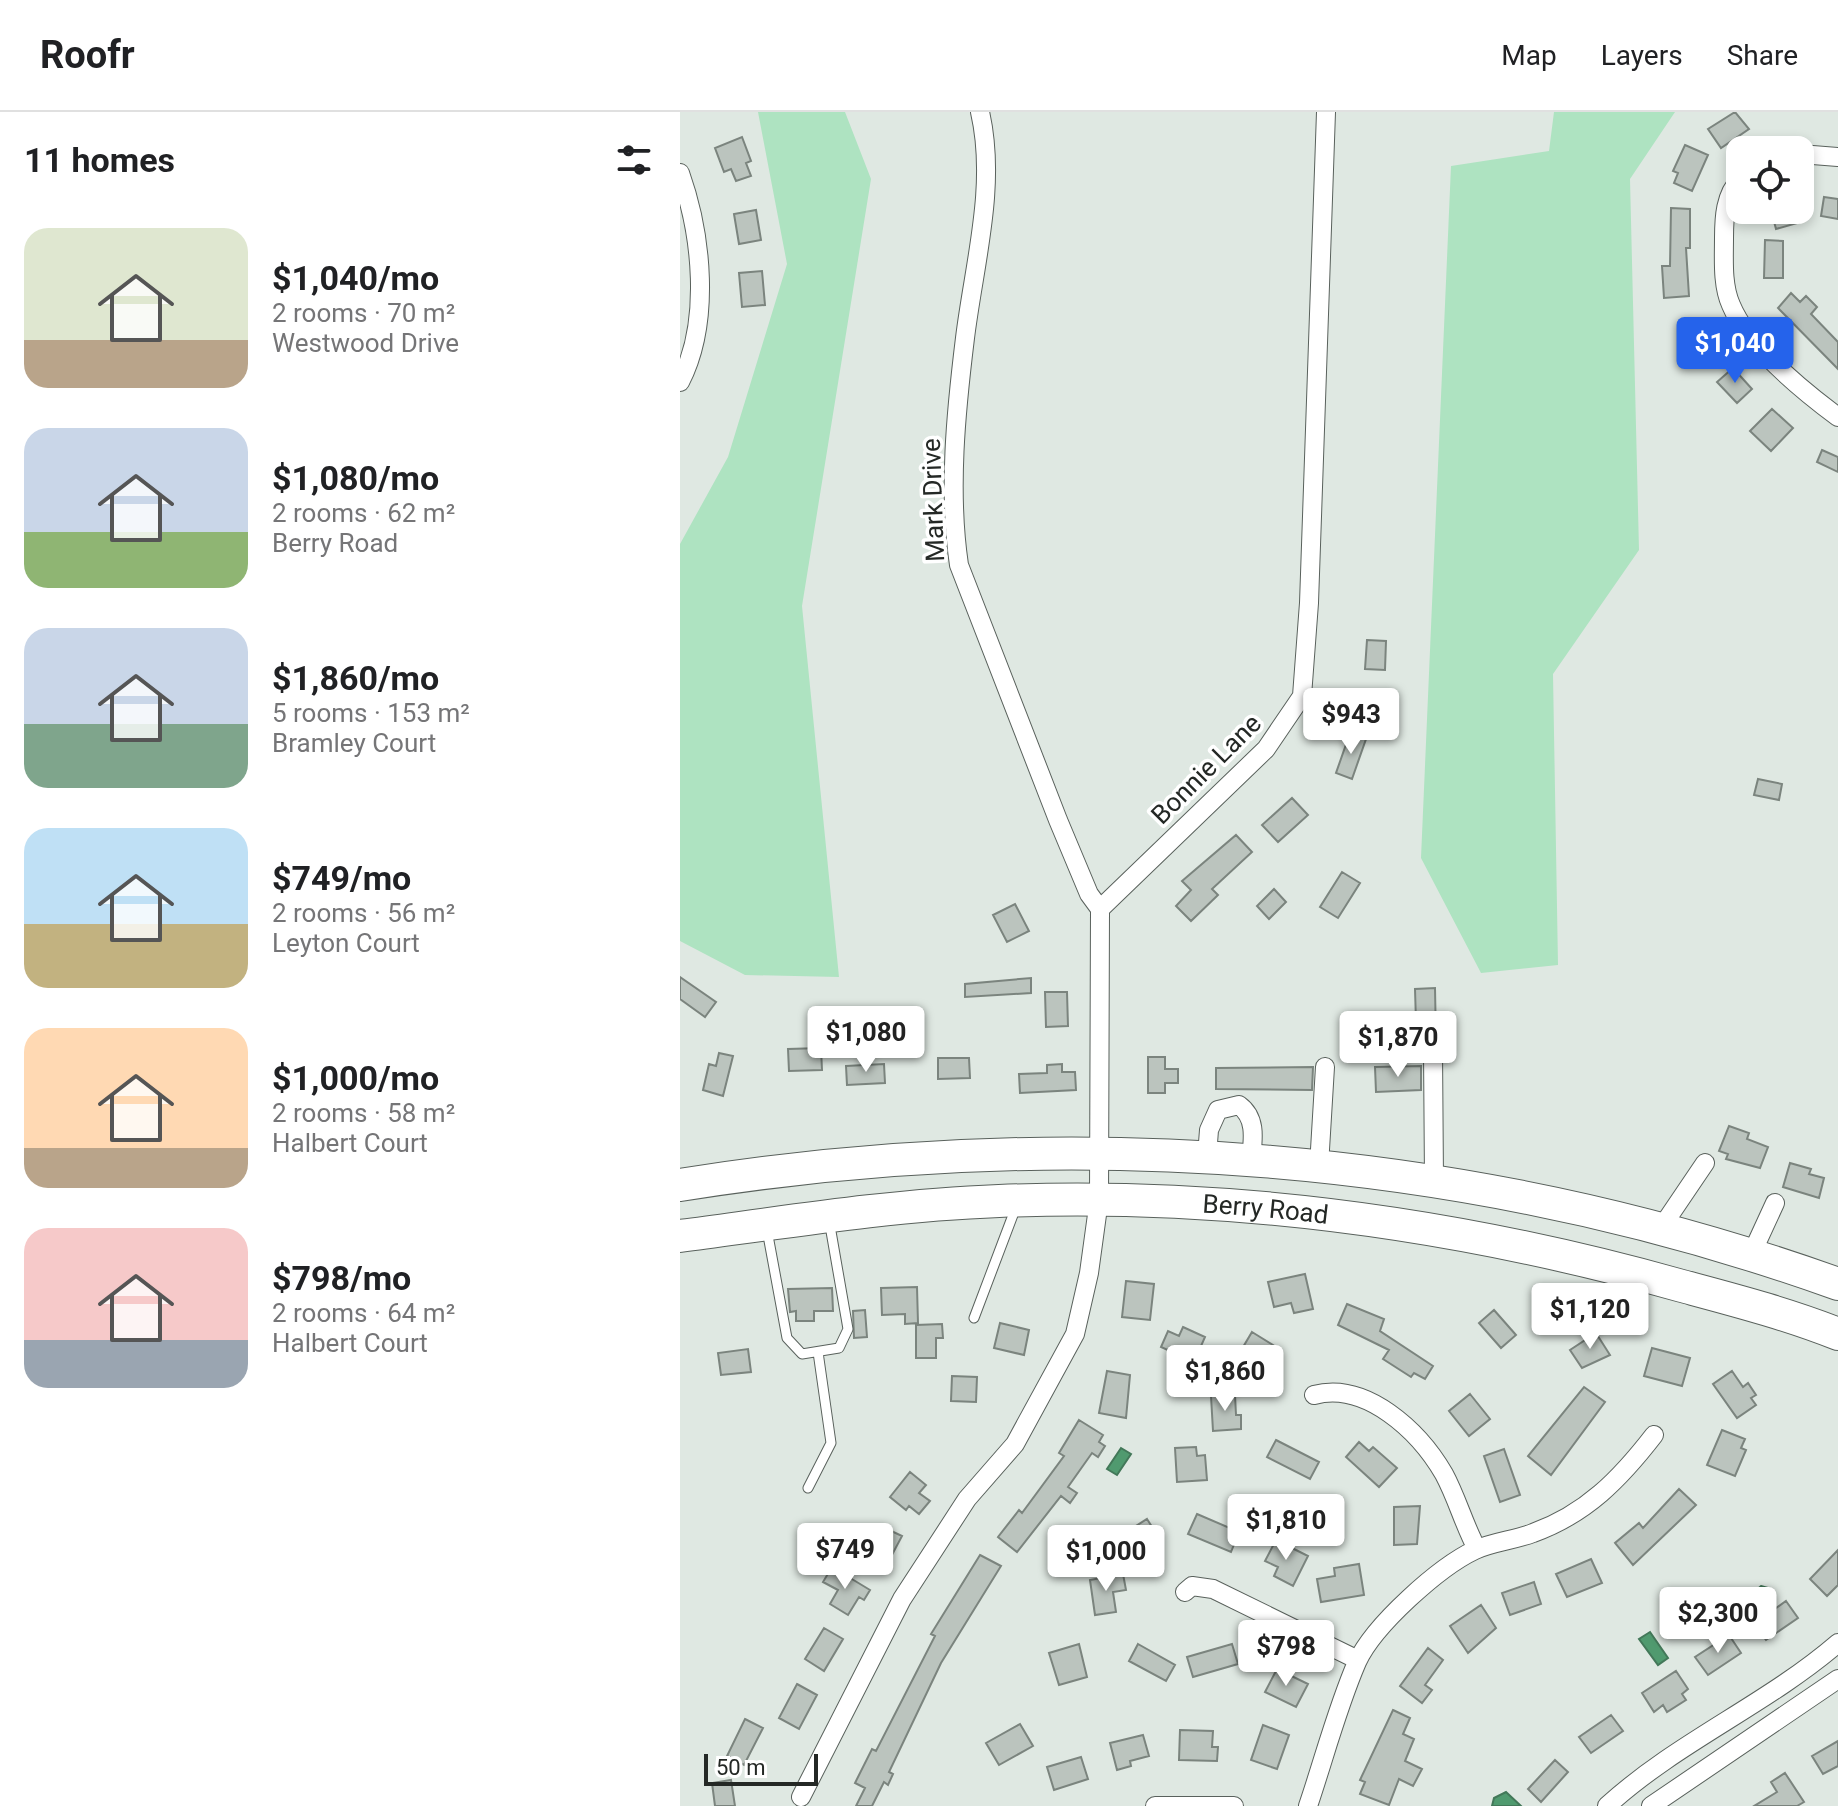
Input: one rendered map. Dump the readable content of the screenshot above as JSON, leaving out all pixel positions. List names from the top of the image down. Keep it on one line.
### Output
{"streets":{"highway":["Berry Road"],"street":["Mark Drive","Bonnie Lane"]},"crossings":[["Mark Drive","Bonnie Lane"]],"scale_bar":"50 m","page":{"header":"Roofr","nav":["Map","Layers","Share"],"heading":"11 homes","list":[{"name":"$1,040/mo","note":"2 rooms · 70 m² · Westwood Drive"},{"name":"$1,080/mo","note":"2 rooms · 62 m² · Berry Road"},{"name":"$1,860/mo","note":"5 rooms · 153 m² · Bramley Court"},{"name":"$749/mo","note":"2 rooms · 56 m² · Leyton Court"},{"name":"$1,000/mo","note":"2 rooms · 58 m² · Halbert Court"},{"name":"$798/mo","note":"2 rooms · 64 m² · Halbert Court"}],"price":["$1,040","$943","$1,080","$1,870","$1,120","$1,860","$1,810","$749","$1,000","$2,300","$798"],"scale":"50 m"}}
